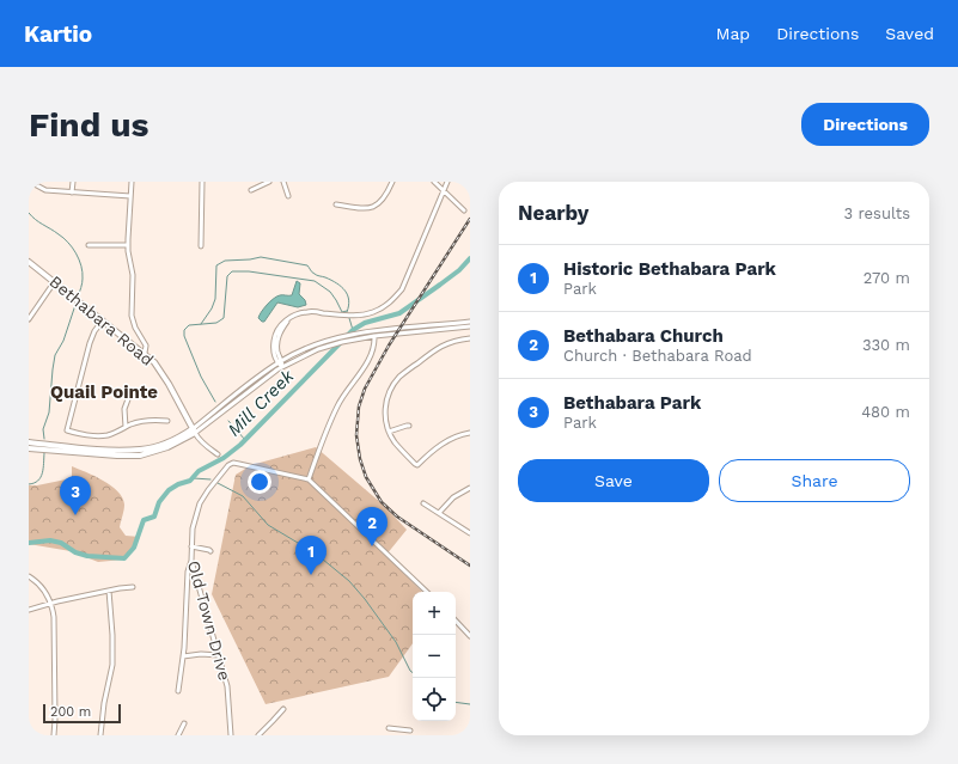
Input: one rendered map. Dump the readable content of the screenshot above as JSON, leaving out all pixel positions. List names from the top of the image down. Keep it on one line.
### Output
{"streets":{"main road":["Bethabara Road"],"street":["Old Town Drive"]},"districts":["Quail Pointe"],"water":["Mill Creek"],"scale_bar":"200 m","page":{"header":"Kartio","nav":["Map","Directions","Saved"],"buttons":["Directions",["Save","Share"]],"title":"Find us","heading":["Nearby","3 results"],"list":[{"mark":"1","name":"Historic Bethabara Park","note":"Park","value":"270 m"},{"mark":"2","name":"Bethabara Church","note":"Church · Bethabara Road","value":"330 m"},{"mark":"3","name":"Bethabara Park","note":"Park","value":"480 m"}],"pins":["3","2","1"],"map_buttons":["+","−"],"scale":"200 m"}}
